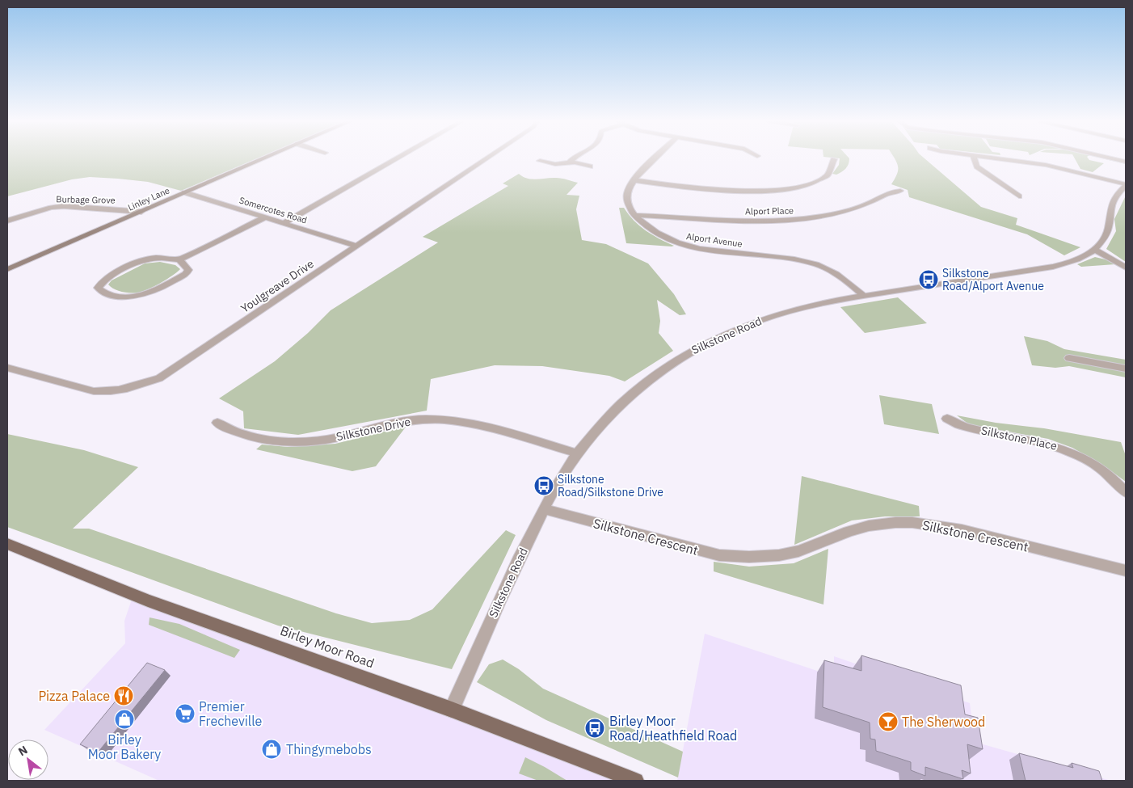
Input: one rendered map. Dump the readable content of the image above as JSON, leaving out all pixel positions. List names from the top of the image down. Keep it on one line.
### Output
{"streets":{"main road":["Birley Moor Road"],"street":["Linley Lane","Burbage Grove","Somercotes Road","Alport Place","Alport Avenue","Youlgreave Drive","Silkstone Road","Silkstone Drive","Silkstone Place","Silkstone Crescent"]},"crossings":[["Linley Lane","Burbage Grove"],["Linley Lane","Somercotes Road"],["Somercotes Road","Youlgreave Drive"],["Alport Place","Alport Avenue"],["Alport Avenue","Silkstone Road"],["Silkstone Road","Silkstone Drive"],["Silkstone Road","Silkstone Crescent"],["Silkstone Road","Birley Moor Road"]],"places":{"bus stop":["Silkstone Road/Alport Avenue","Silkstone Road/Silkstone Drive","Birley Moor Road/Heathfield Road"],"restaurant":["Pizza Palace"],"supermarket":["Premier Frecheville"],"shop":["Birley Moor Bakery","Thingymebobs"],"bar":["The Sherwood"]},"north":"top left"}
